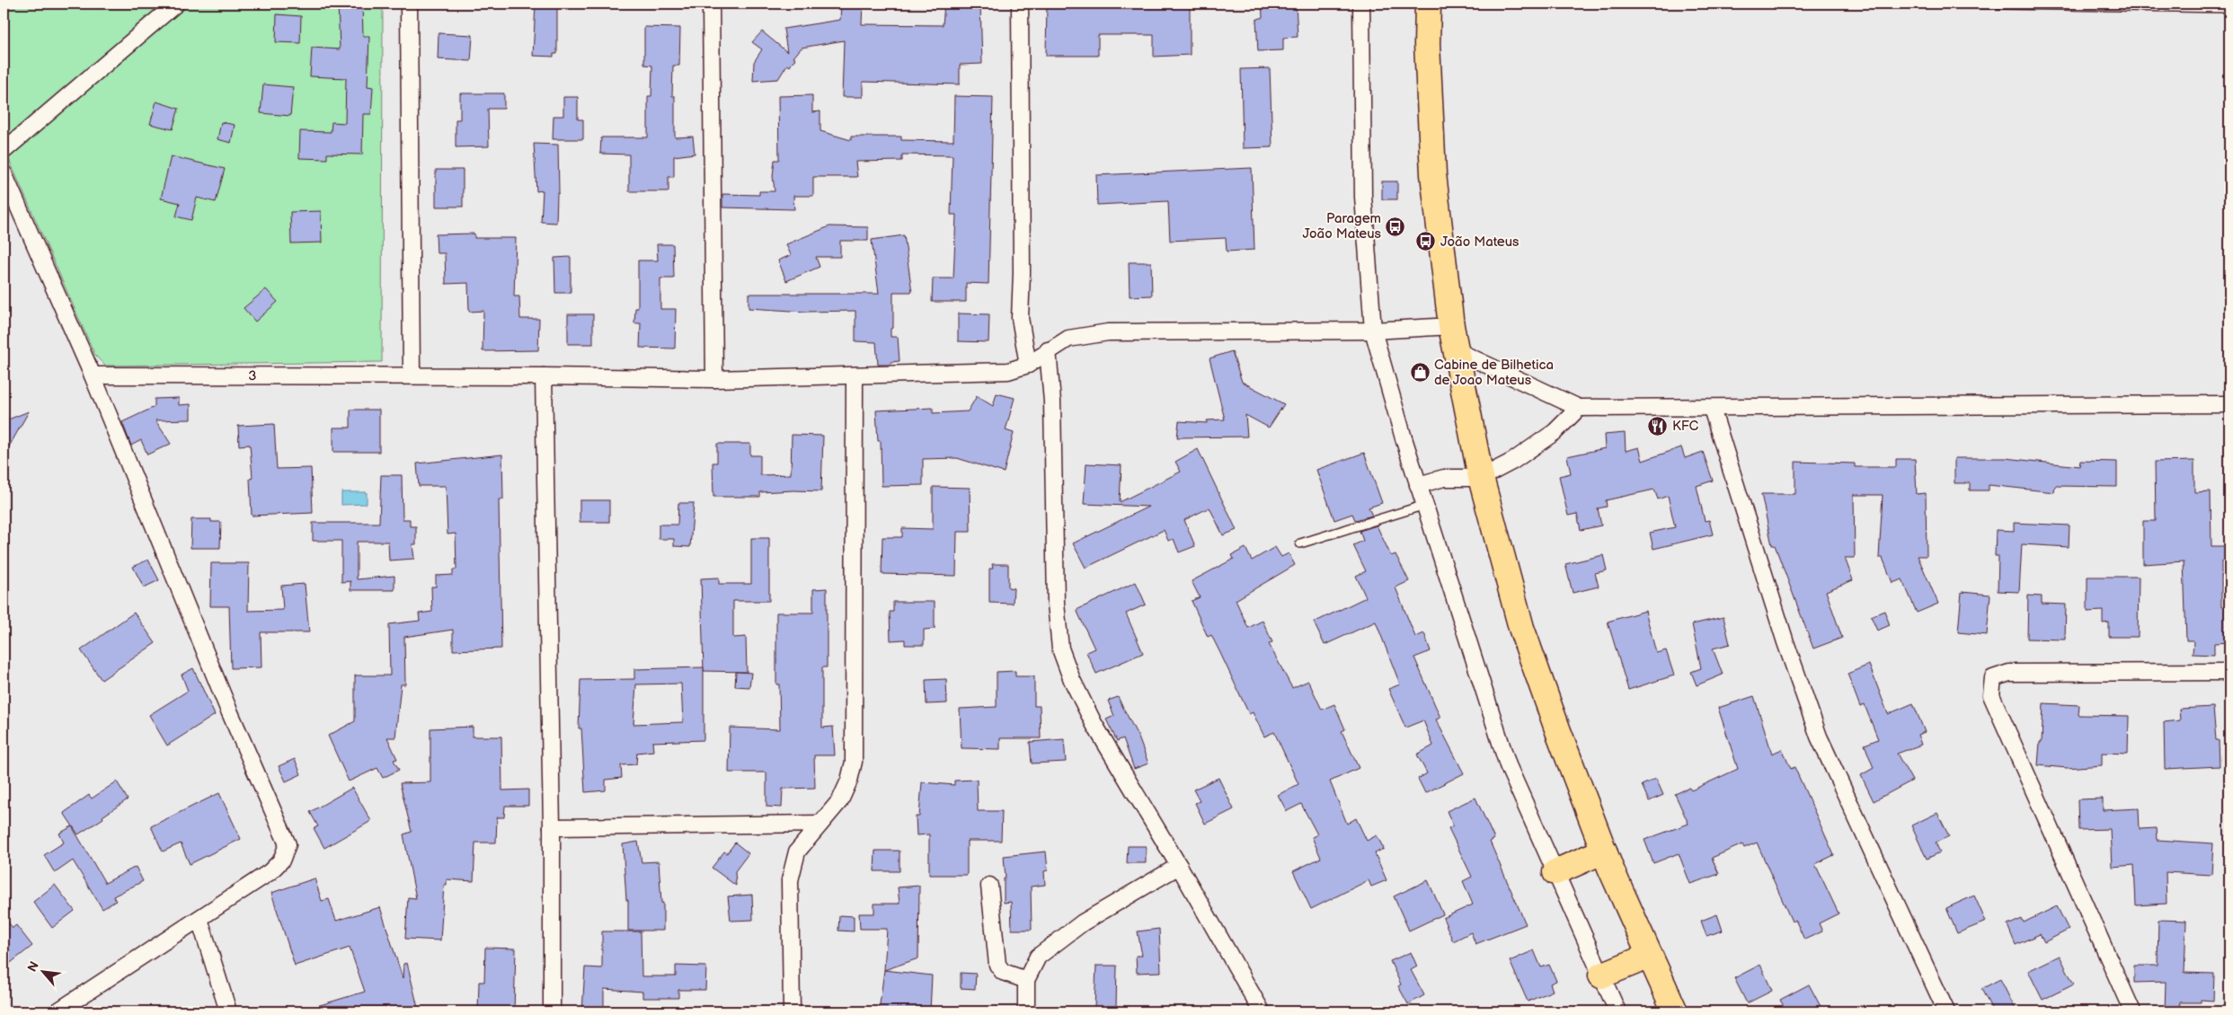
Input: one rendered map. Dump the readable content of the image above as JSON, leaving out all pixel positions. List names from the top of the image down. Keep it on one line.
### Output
{"streets":{"street":["3"]},"places":{"bus stop":["Paragem João Mateus","João Mateus"],"shop":["Cabine de Bilhetica de Joao Mateus"],"restaurant":["KFC"]},"north":"top left"}
